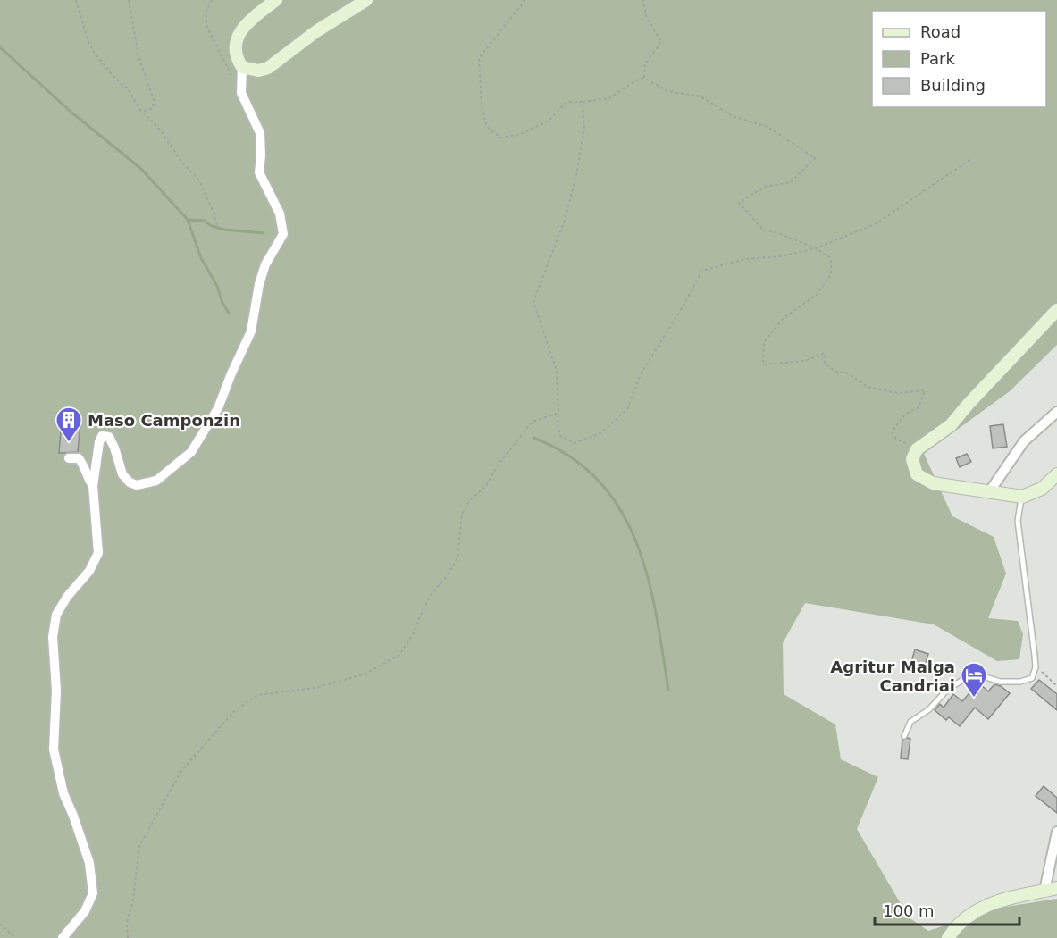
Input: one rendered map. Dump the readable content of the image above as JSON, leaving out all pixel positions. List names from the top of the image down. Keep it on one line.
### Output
{"places":{"building":["Maso Camponzin"],"hotel":["Agritur Malga Candriai"]},"legend":["Road","Park","Building"],"scale_bar":"100 m"}
